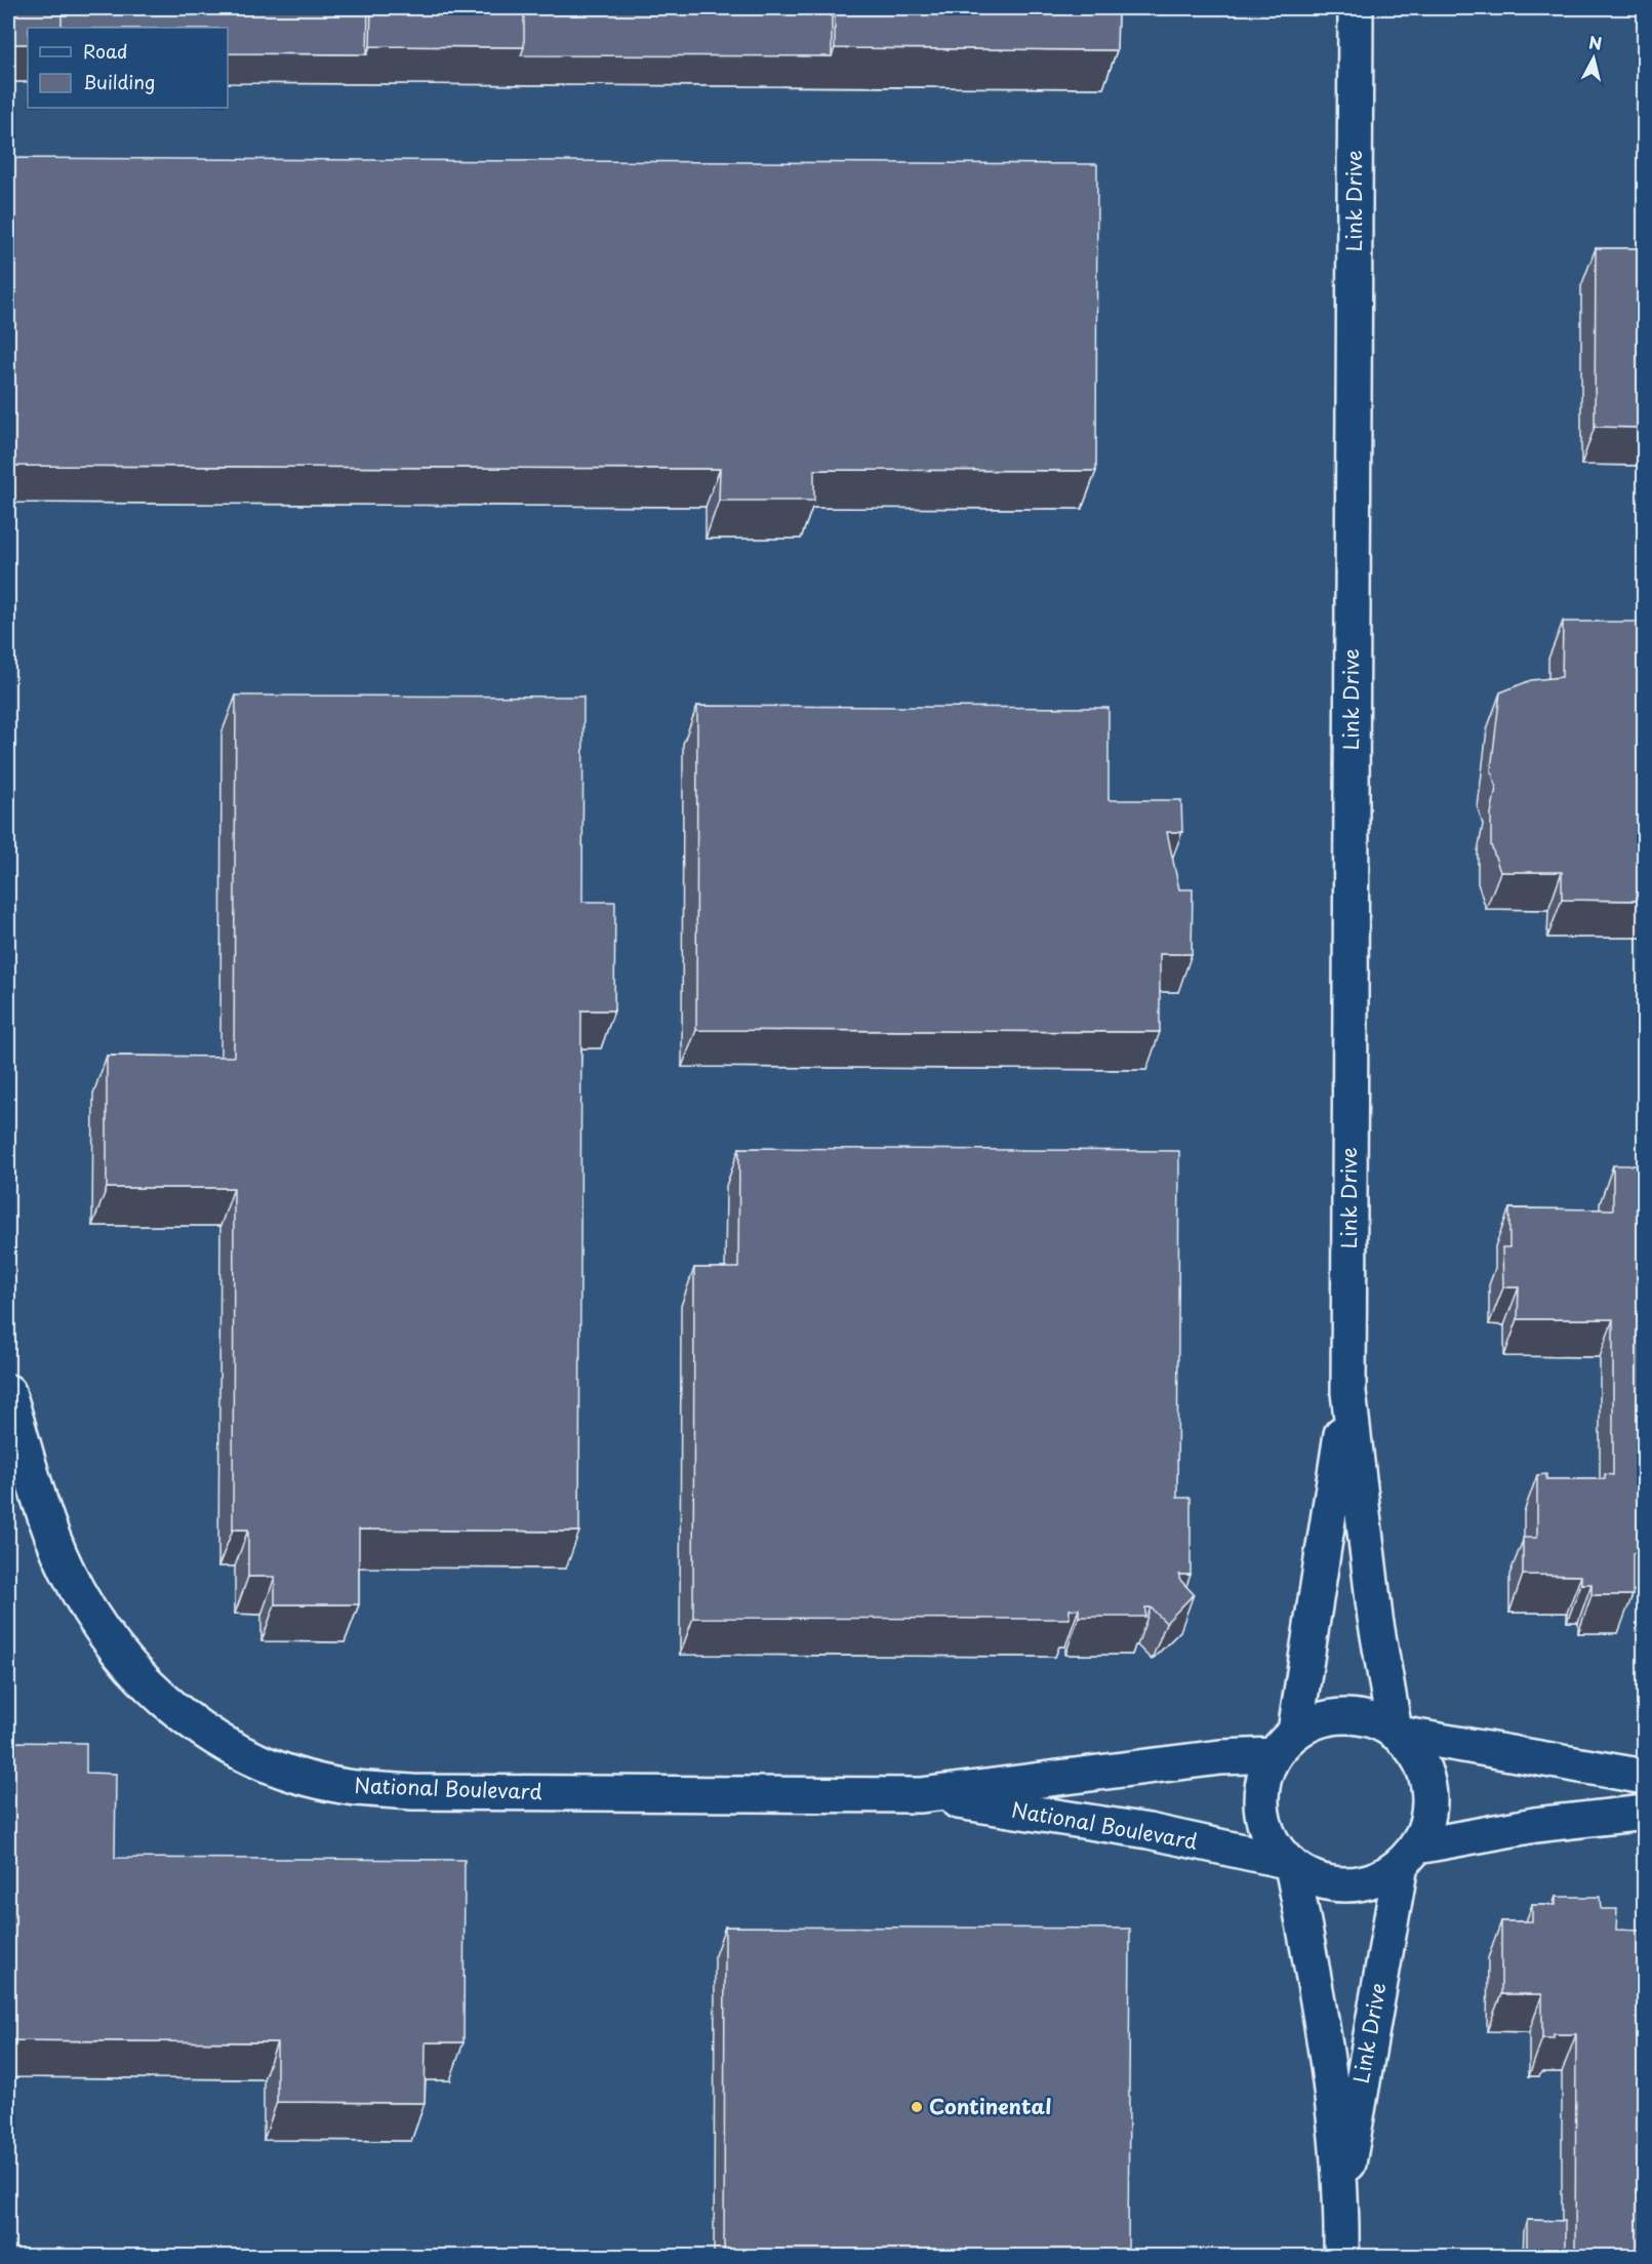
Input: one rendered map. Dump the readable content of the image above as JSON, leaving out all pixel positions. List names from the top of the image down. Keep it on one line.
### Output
{"streets":{"street":["Link Drive","National Boulevard"]},"crossings":[["Link Drive","National Boulevard"]],"places":["Continental"],"legend":["Road","Building"],"north":"top"}
